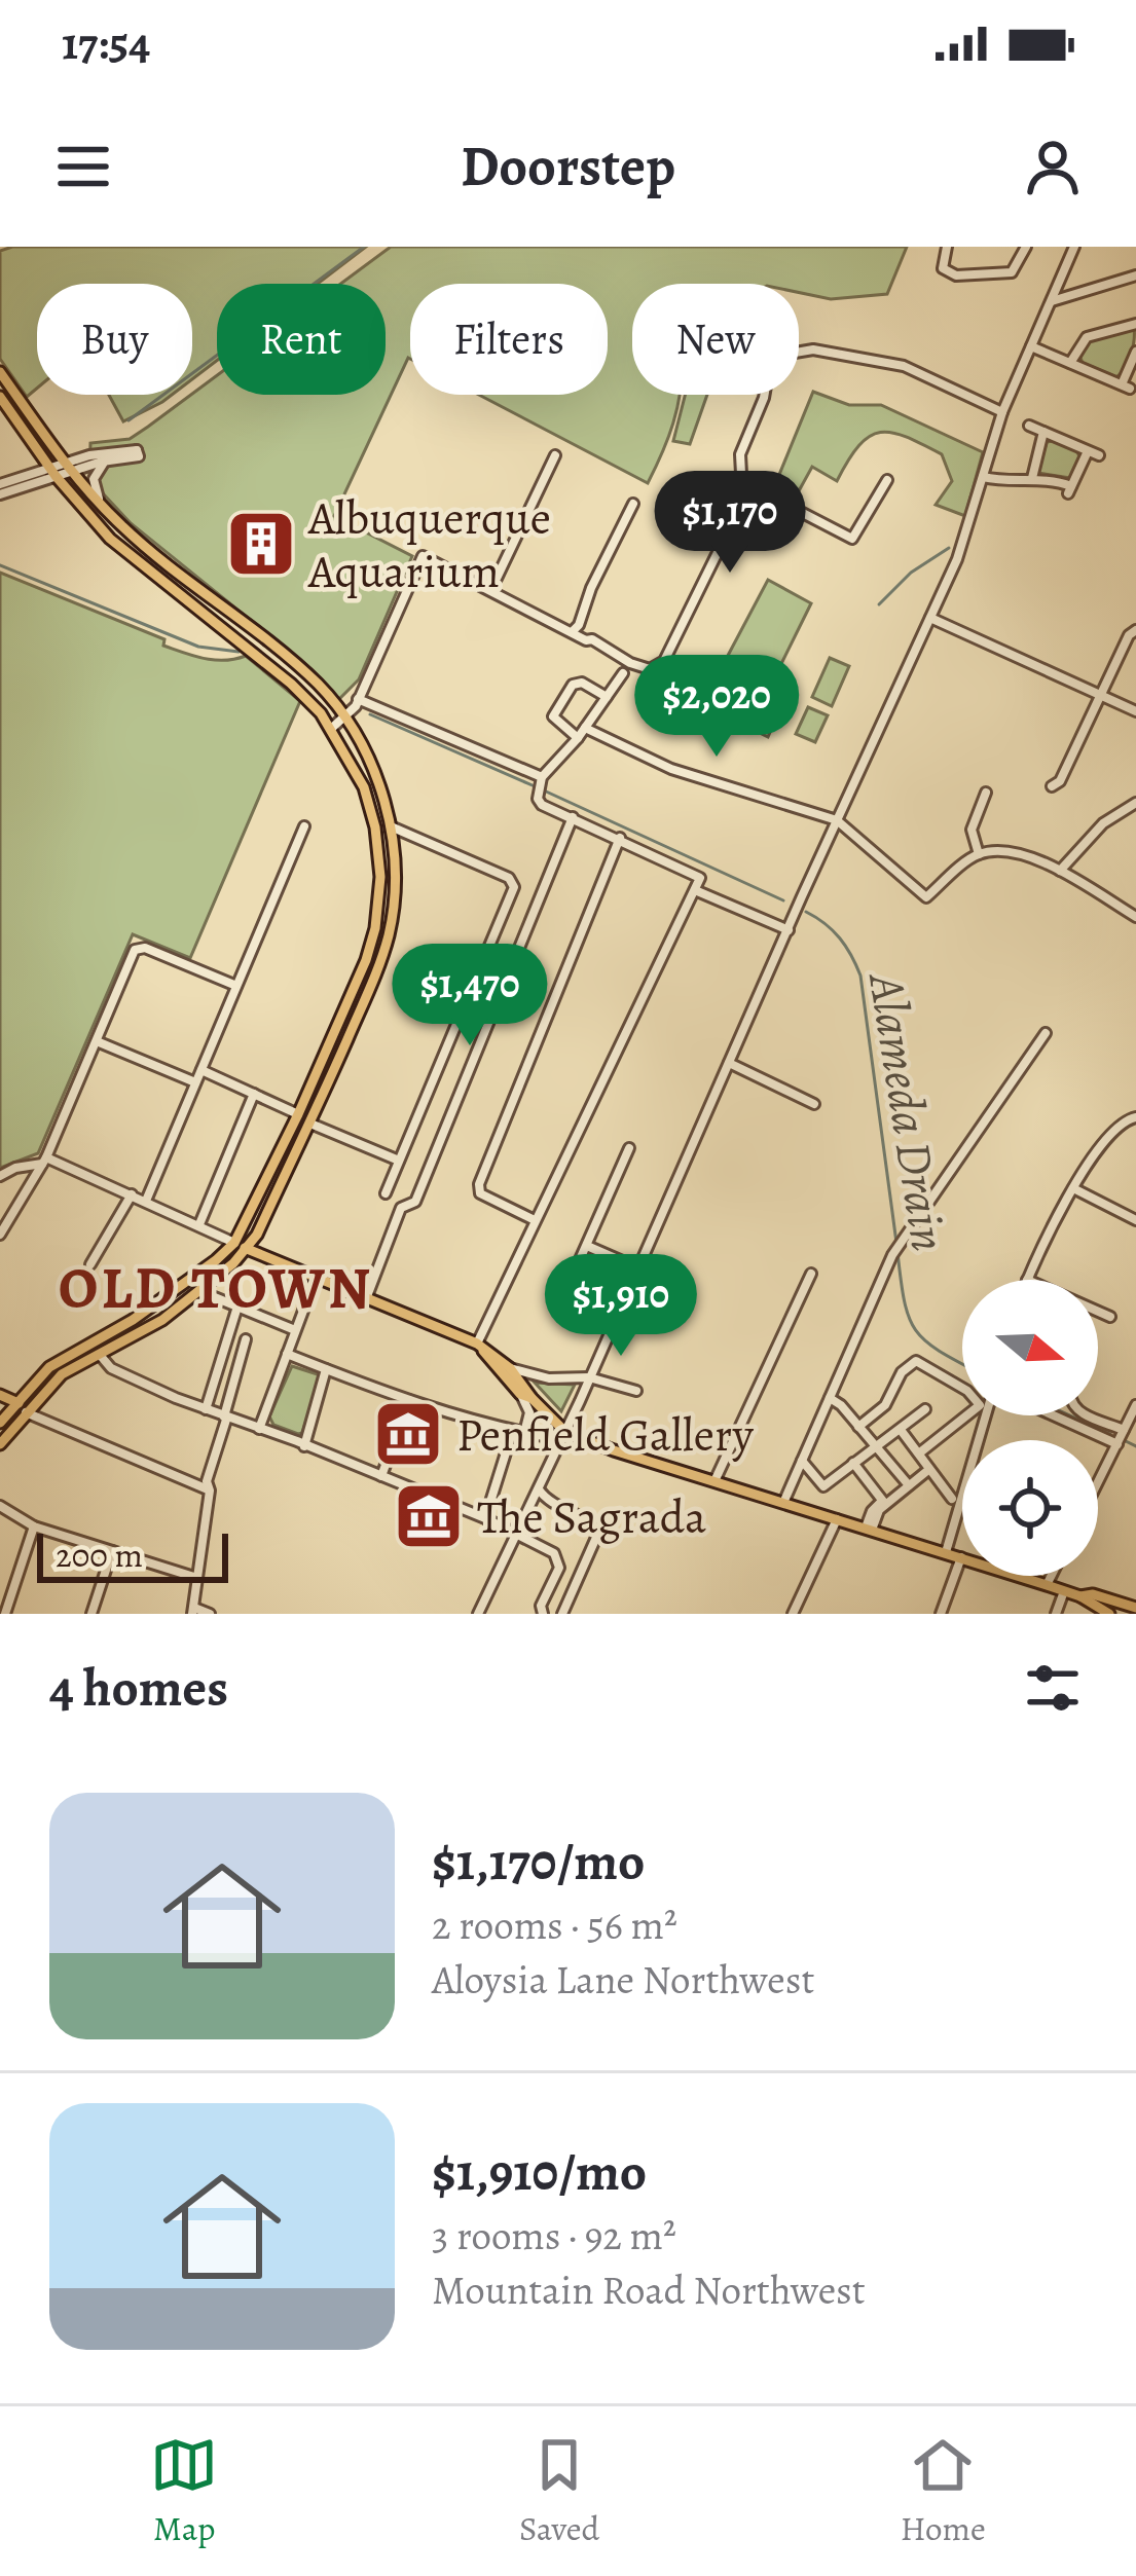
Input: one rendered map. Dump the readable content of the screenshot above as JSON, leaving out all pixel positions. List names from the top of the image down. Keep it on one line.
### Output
{"districts":["OLD TOWN"],"water":["Alameda Drain"],"places":{"building":["Albuquerque Aquarium"],"museum":["Penfield Gallery","The Sagrada"]},"scale_bar":"200 m","north":"right","page":{"status":"17:54","header":"Doorstep","chip":["Buy","Rent","Filters","New"],"price":["$1,170","$2,020","$1,470","$1,910"],"scale":"200 m","heading":"4 homes","list":[{"name":"$1,170/mo","note":"2 rooms · 56 m² · Aloysia Lane Northwest"},{"name":"$1,910/mo","note":"3 rooms · 92 m² · Mountain Road Northwest"}],"tabs":["Map","Saved","Home"]}}
